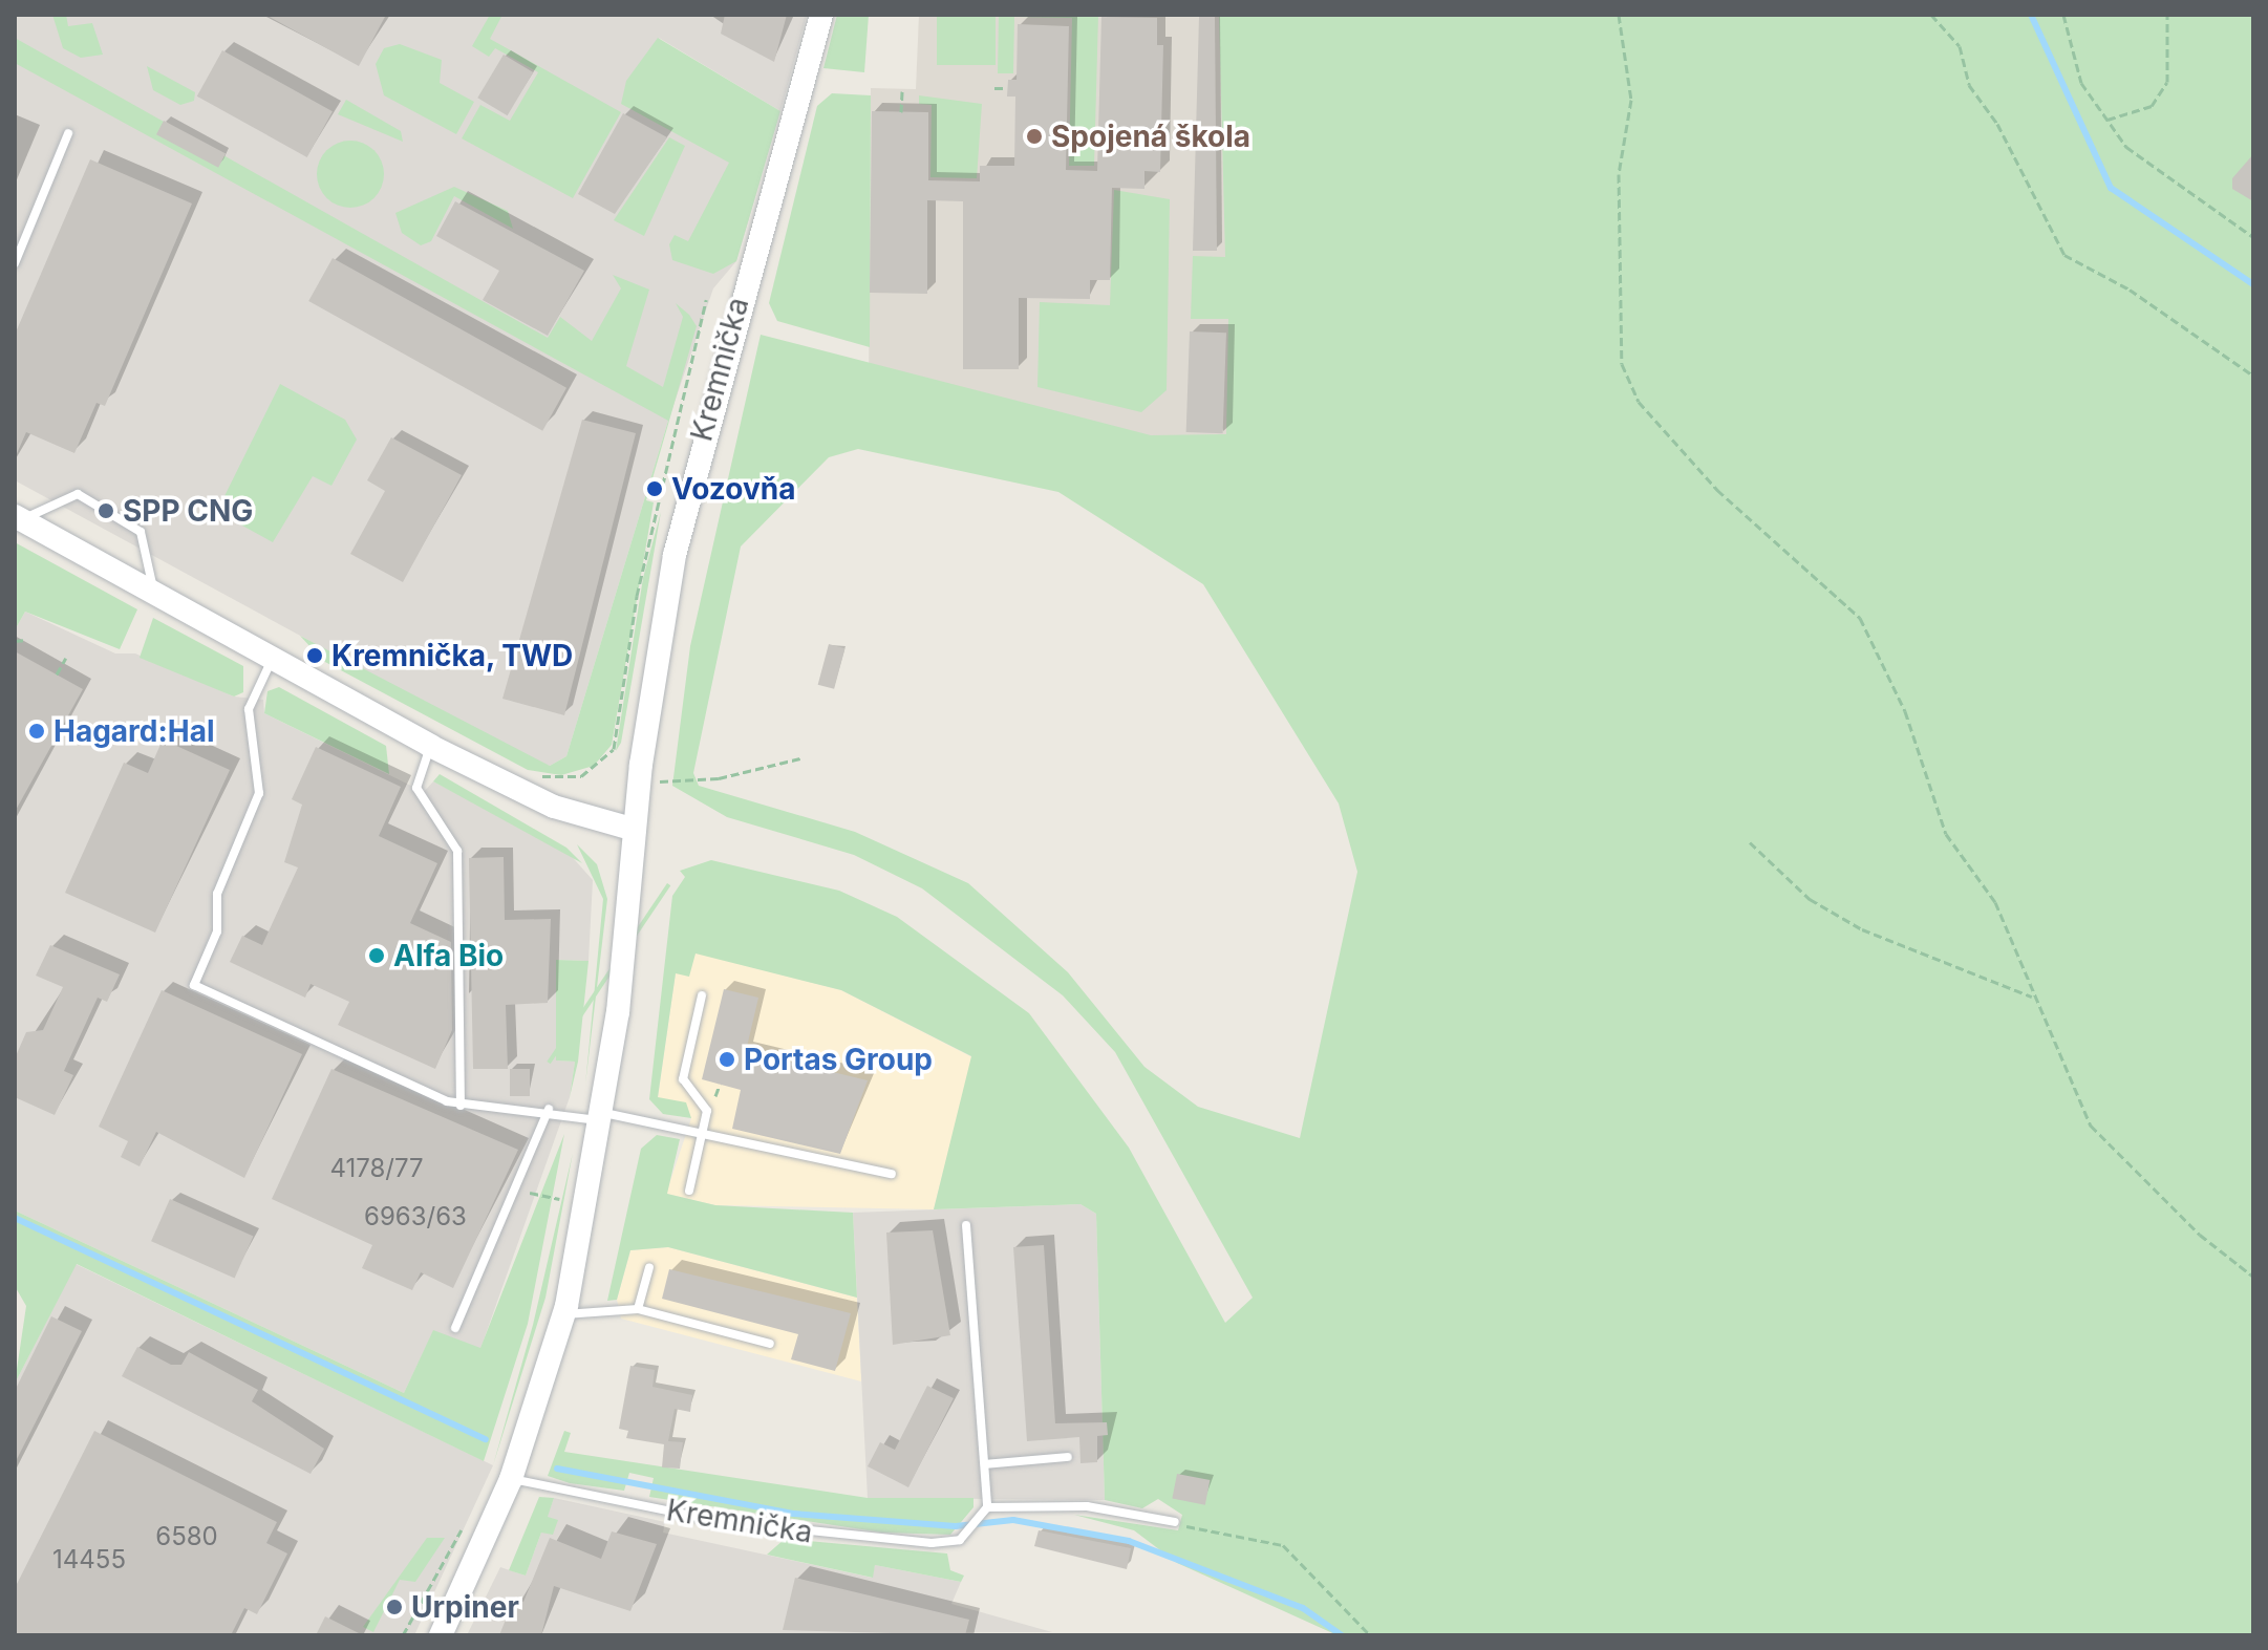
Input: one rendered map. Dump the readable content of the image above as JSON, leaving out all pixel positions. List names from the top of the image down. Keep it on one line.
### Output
{"streets":{"main road":["Kremnička"]},"places":["Spojená škola","Vozovňa","SPP CNG","Kremnička, TWD","Hagard:Hal","Alfa Bio","Portas Group","Urpiner"],"house_numbers":["4178/77","6963/63","6580","14455"]}
